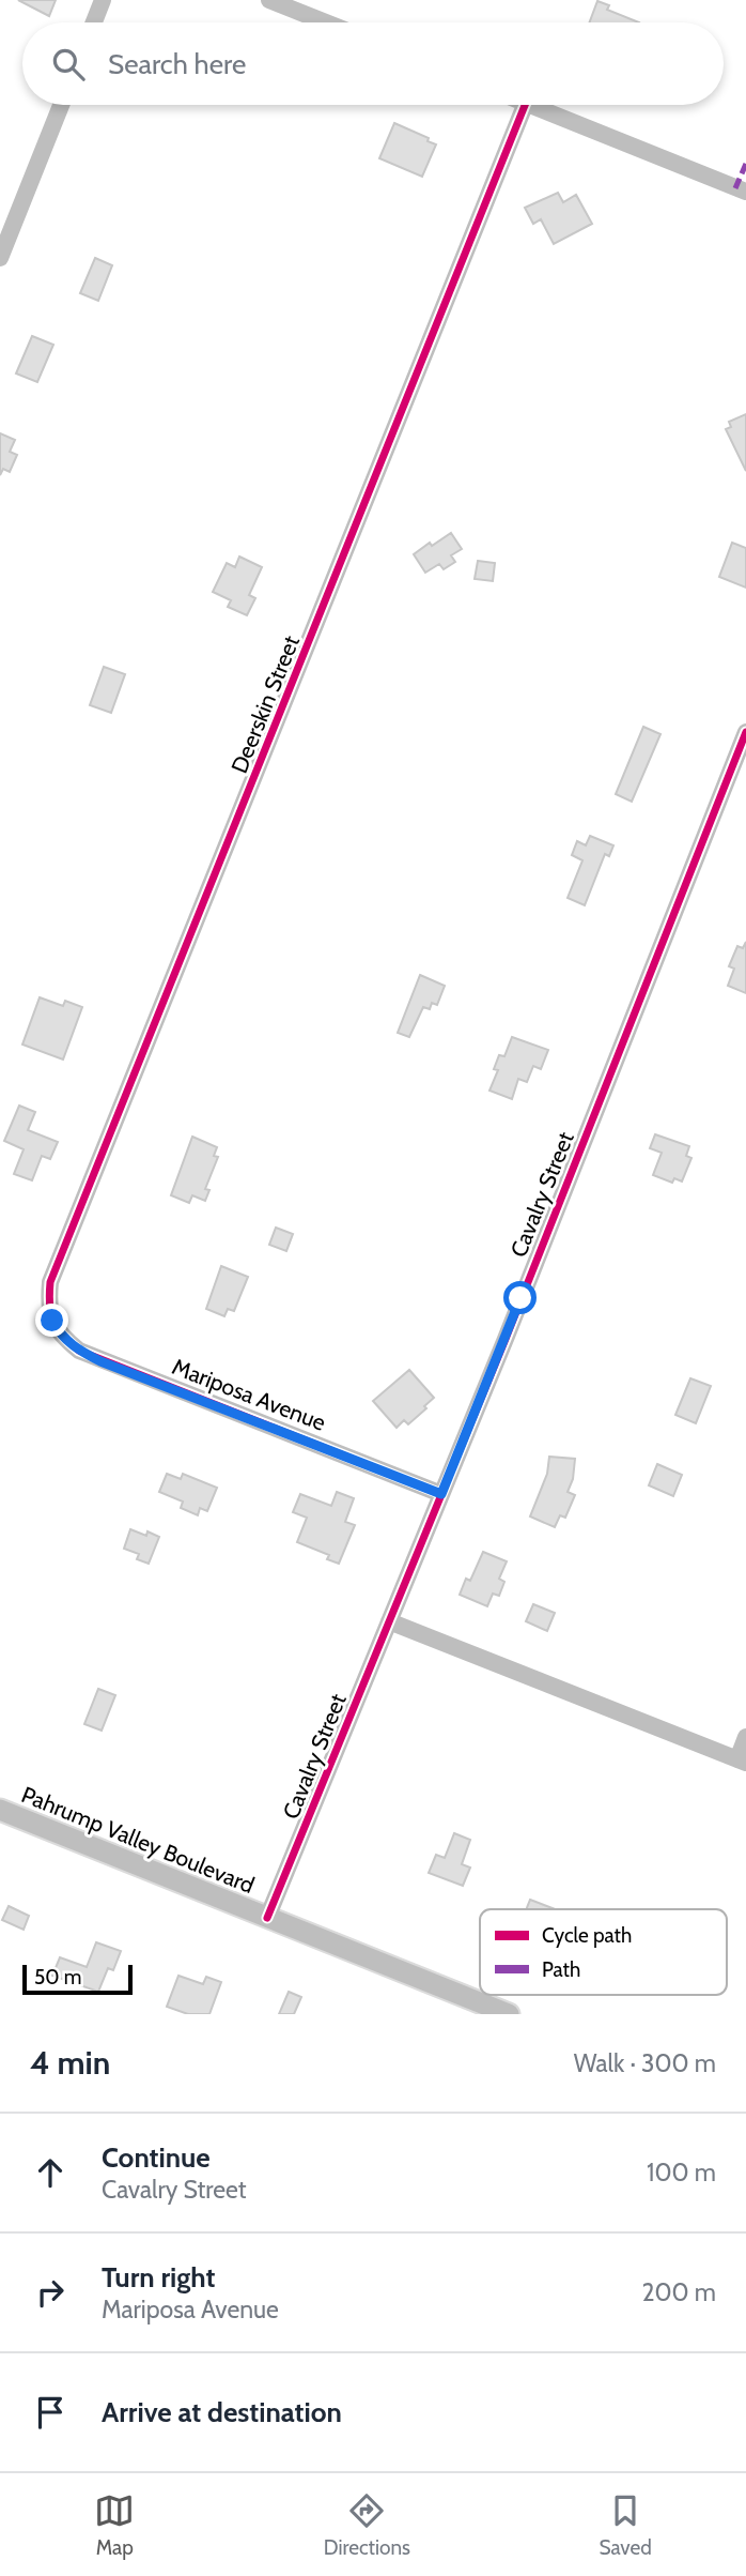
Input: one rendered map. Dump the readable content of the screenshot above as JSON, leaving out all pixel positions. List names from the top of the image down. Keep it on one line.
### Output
{"streets":{"main road":["Pahrump Valley Boulevard"],"street":["Deerskin Street","Cavalry Street","Mariposa Avenue"]},"crossings":[["Deerskin Street","Mariposa Avenue"],["Cavalry Street","Mariposa Avenue"],["Cavalry Street","Pahrump Valley Boulevard"]],"legend":["Cycle path","Path"],"scale_bar":"50 m","page":{"search":"Search here","scale":"50 m","heading":["4 min","Walk · 300 m"],"list":[["Continue","Cavalry Street","100 m"],["Turn right","Mariposa Avenue","200 m"],"Arrive at destination"],"nav":["Map","Directions","Saved"]}}
